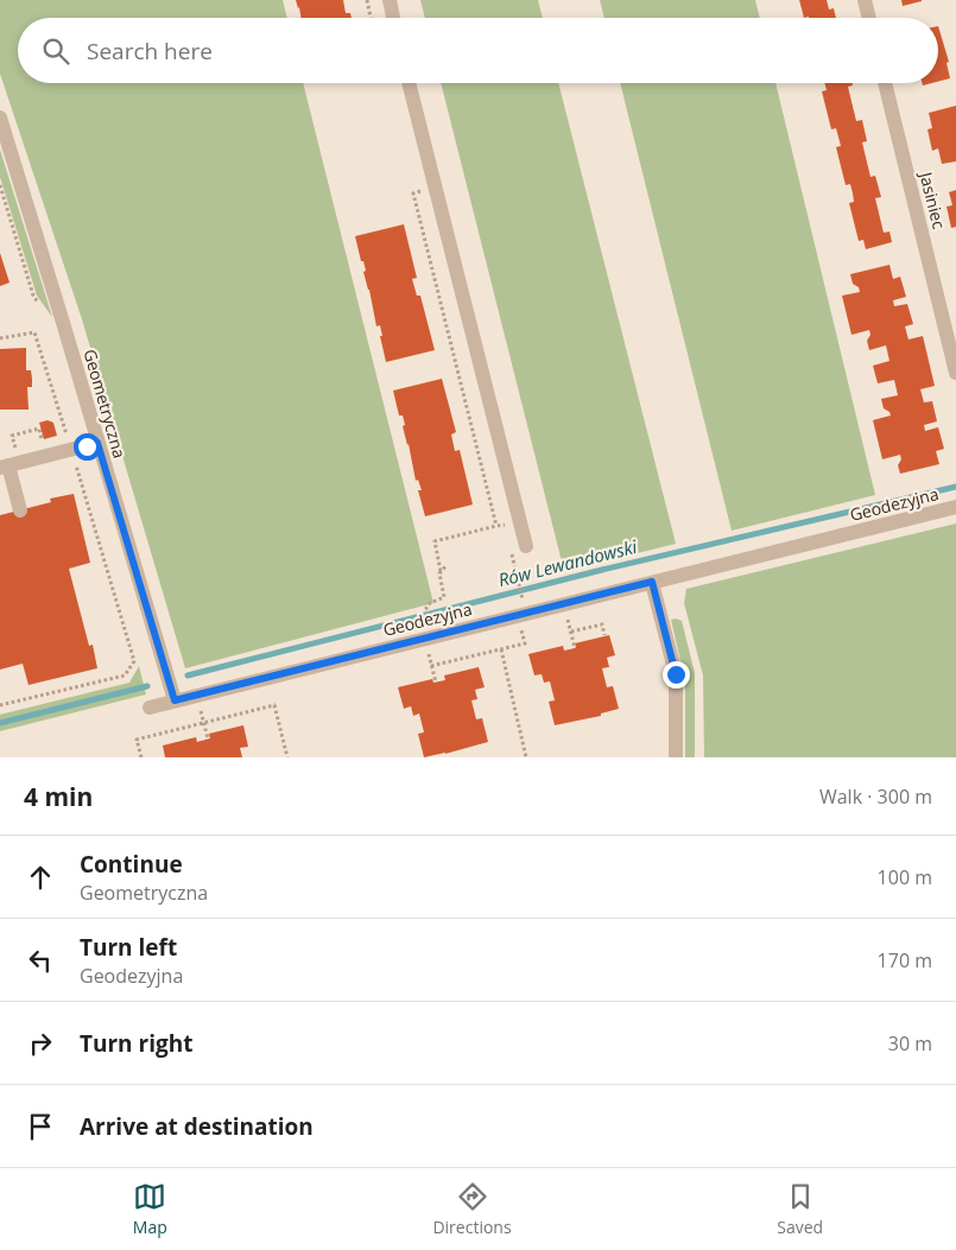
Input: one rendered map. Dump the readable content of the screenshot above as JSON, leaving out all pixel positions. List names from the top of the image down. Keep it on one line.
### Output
{"streets":{"street":["Jasiniec","Geometryczna","Geodezyjna"]},"crossings":[["Geometryczna","Geodezyjna"]],"water":["Rów Lewandowski"],"page":{"search":"Search here","heading":["4 min","Walk · 300 m"],"list":[["Continue","Geometryczna","100 m"],["Turn left","Geodezyjna","170 m"],["Turn right","30 m"],"Arrive at destination"],"nav":["Map","Directions","Saved"]}}
